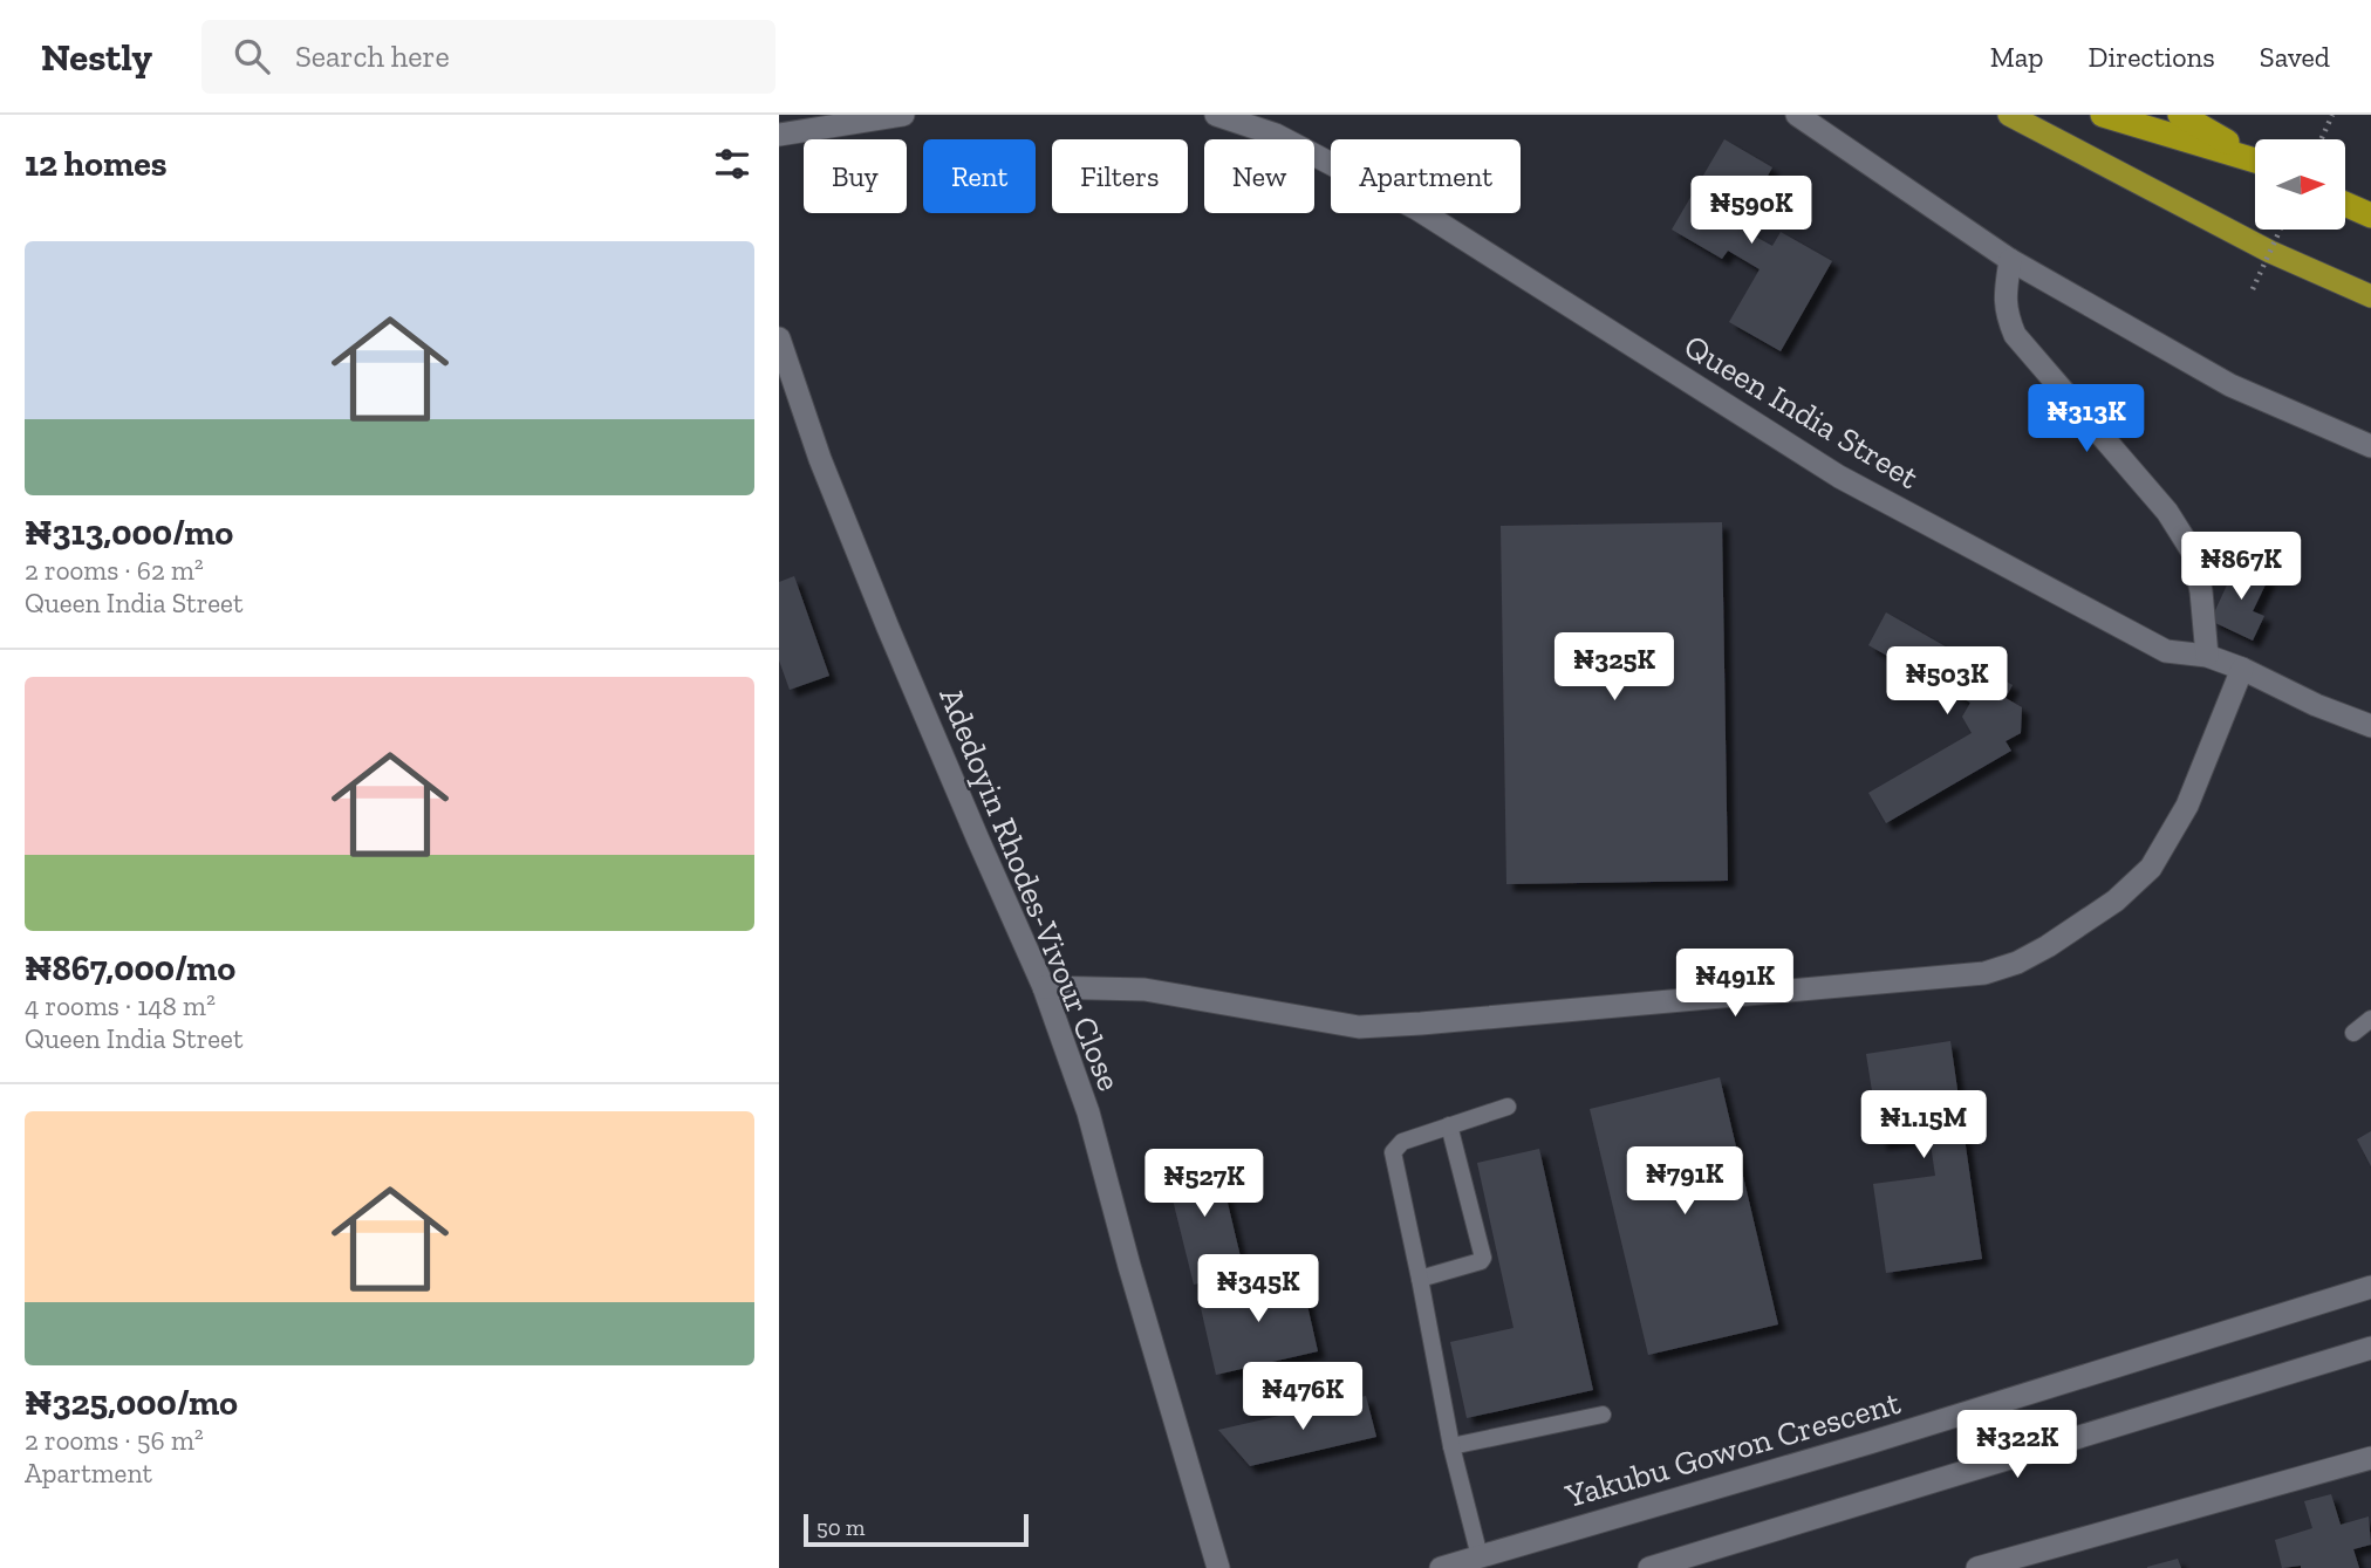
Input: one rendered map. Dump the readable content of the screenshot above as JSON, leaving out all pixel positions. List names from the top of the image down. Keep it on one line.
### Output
{"streets":{"street":["Queen India Street","Adedoyin Rhodes-Vivour Close","Yakubu Gowon Crescent"]},"scale_bar":"50 m","north":"right","page":{"header":"Nestly","search":"Search here","nav":["Map","Directions","Saved"],"heading":"12 homes","chip":["Buy","Rent","Filters","New","Apartment"],"price":["₦590K","₦313K","₦867K","₦325K","₦503K","₦491K","₦1.15M","₦791K","₦527K","₦345K","₦476K","₦322K"],"list":[{"name":"₦313,000/mo","note":"2 rooms · 62 m² · Queen India Street"},{"name":"₦867,000/mo","note":"4 rooms · 148 m² · Queen India Street"},{"name":"₦325,000/mo","note":"2 rooms · 56 m² · Apartment"}],"scale":"50 m"}}
